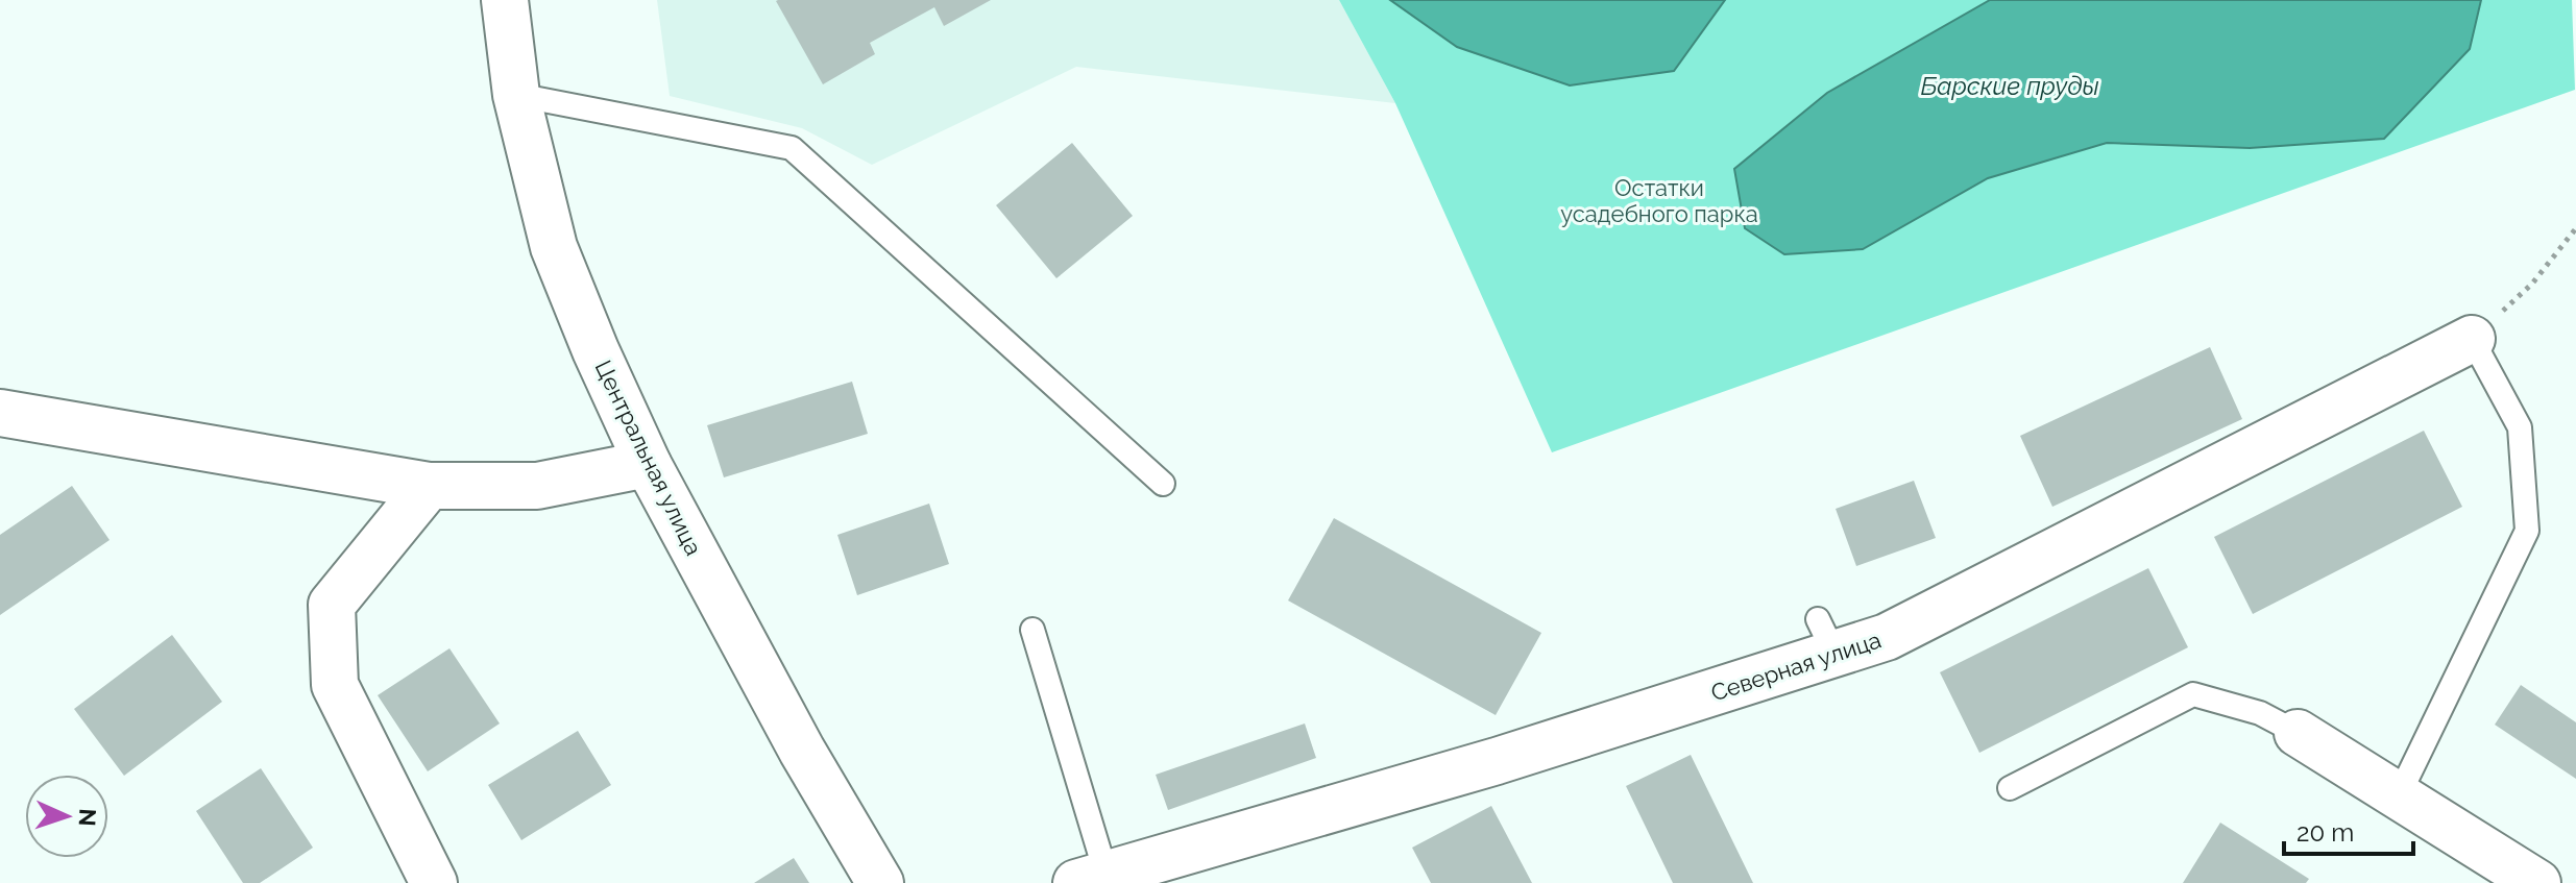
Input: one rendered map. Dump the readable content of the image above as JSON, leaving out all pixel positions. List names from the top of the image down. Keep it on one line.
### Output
{"streets":{"street":["Центральная улица","Северная улица"]},"water":["Барские пруды"],"parks":["Остатки усадебного парка"],"scale_bar":"20 m","north":"right"}
